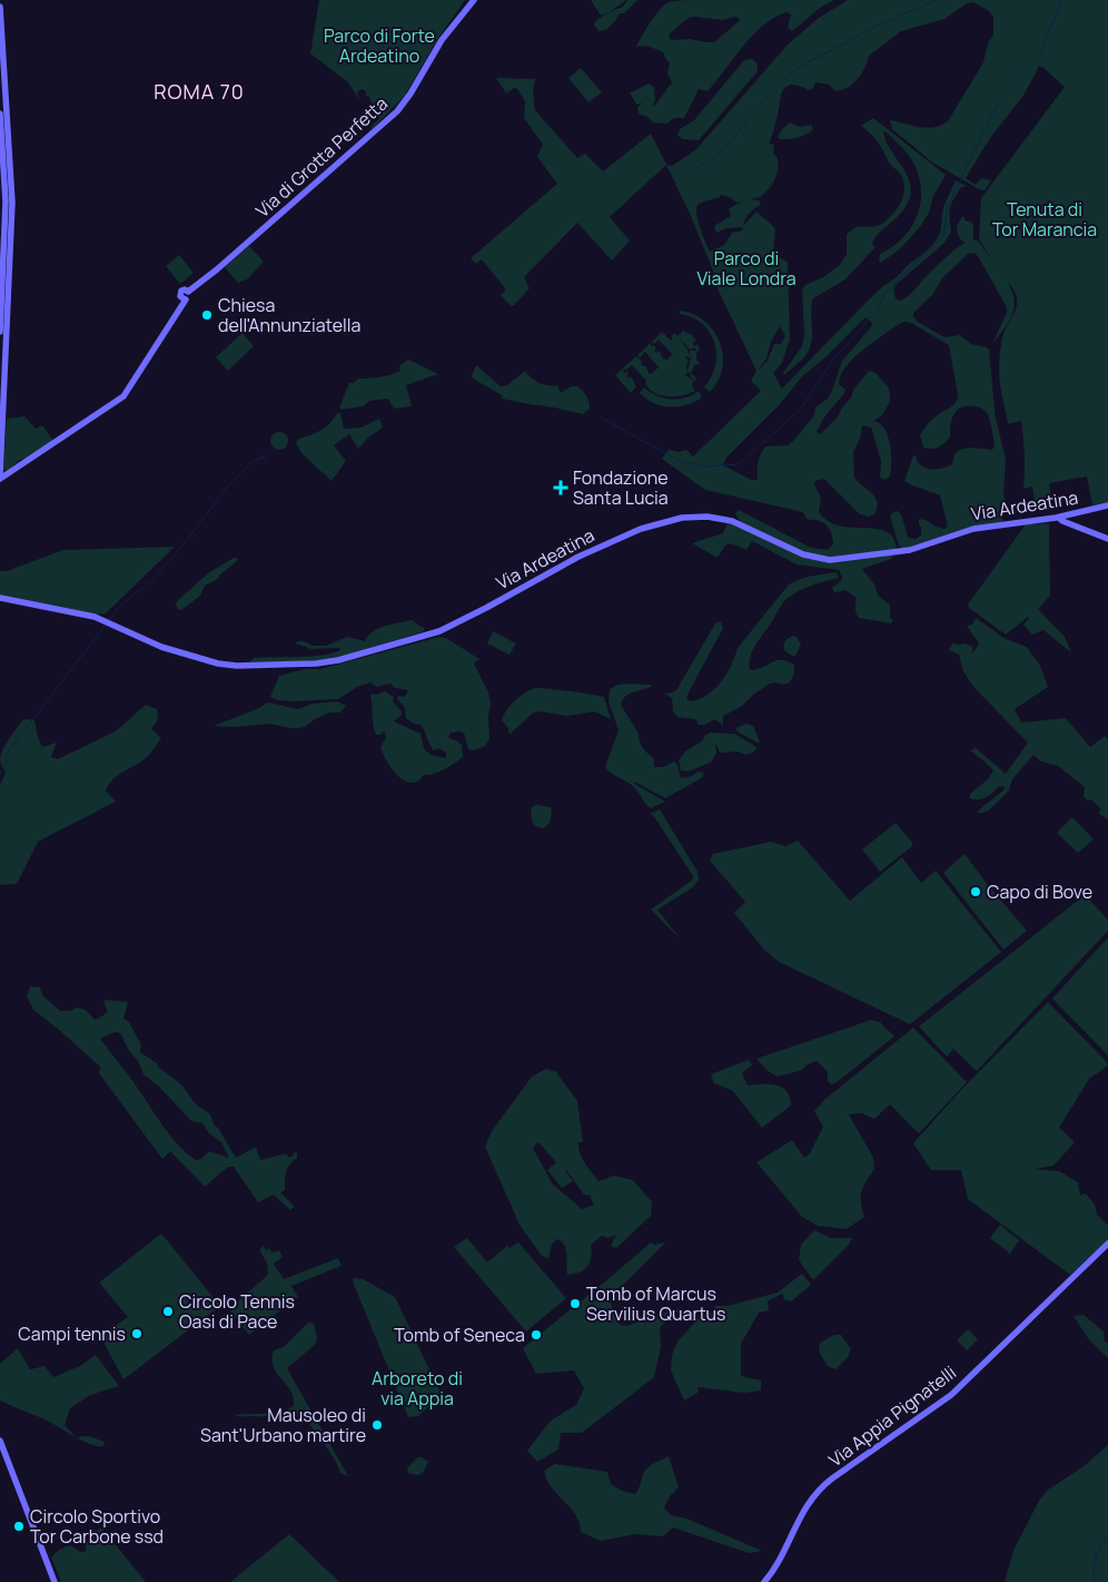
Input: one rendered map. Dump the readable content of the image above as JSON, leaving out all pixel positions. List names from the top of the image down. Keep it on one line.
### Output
{"streets":{"main road":["Via di Grotta Perfetta","Via Ardeatina","Via Appia Pignatelli"]},"districts":["ROMA 70"],"parks":["Parco di Forte Ardeatino","Tenuta di Tor Marancia","Parco di Viale Londra","Arboreto di via Appia"],"places":{"other":["Chiesa dell'Annunziatella","Capo di Bove","Tomb of Marcus Servilius Quartus","Circolo Tennis Oasi di Pace","Campi tennis","Tomb of Seneca","Mausoleo di Sant'Urbano martire","Circolo Sportivo Tor Carbone ssd"],"health":["Fondazione Santa Lucia"]}}
